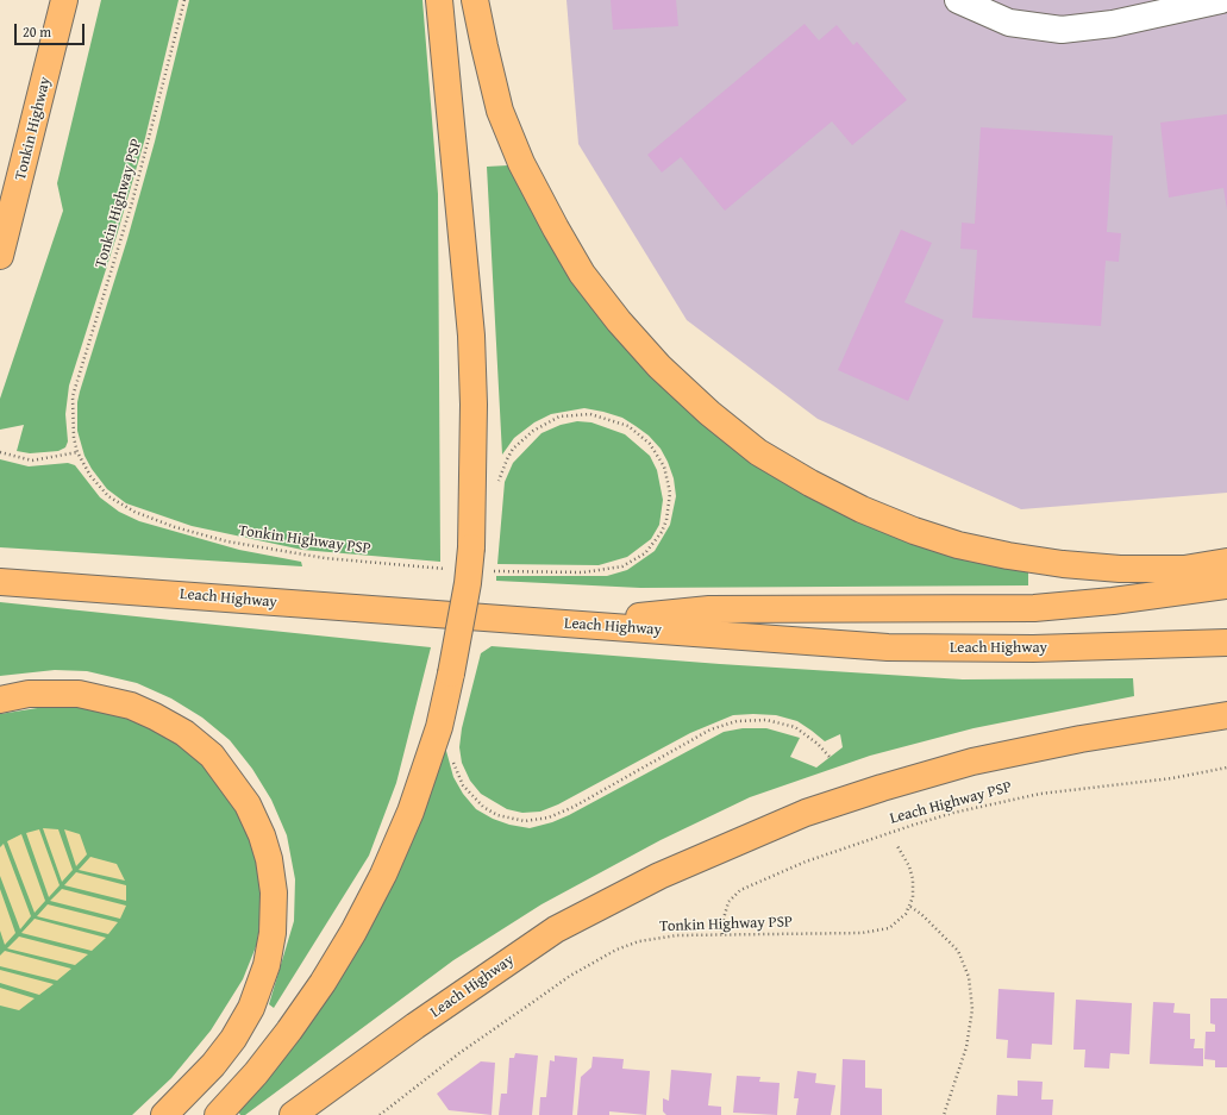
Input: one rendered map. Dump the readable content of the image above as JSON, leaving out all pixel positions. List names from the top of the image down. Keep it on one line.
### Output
{"streets":{"highway":["Tonkin Highway","Leach Highway"],"path":["Tonkin Highway PSP","Leach Highway PSP"]},"crossings":[["Tonkin Highway PSP","Leach Highway PSP"]],"scale_bar":"20 m"}
